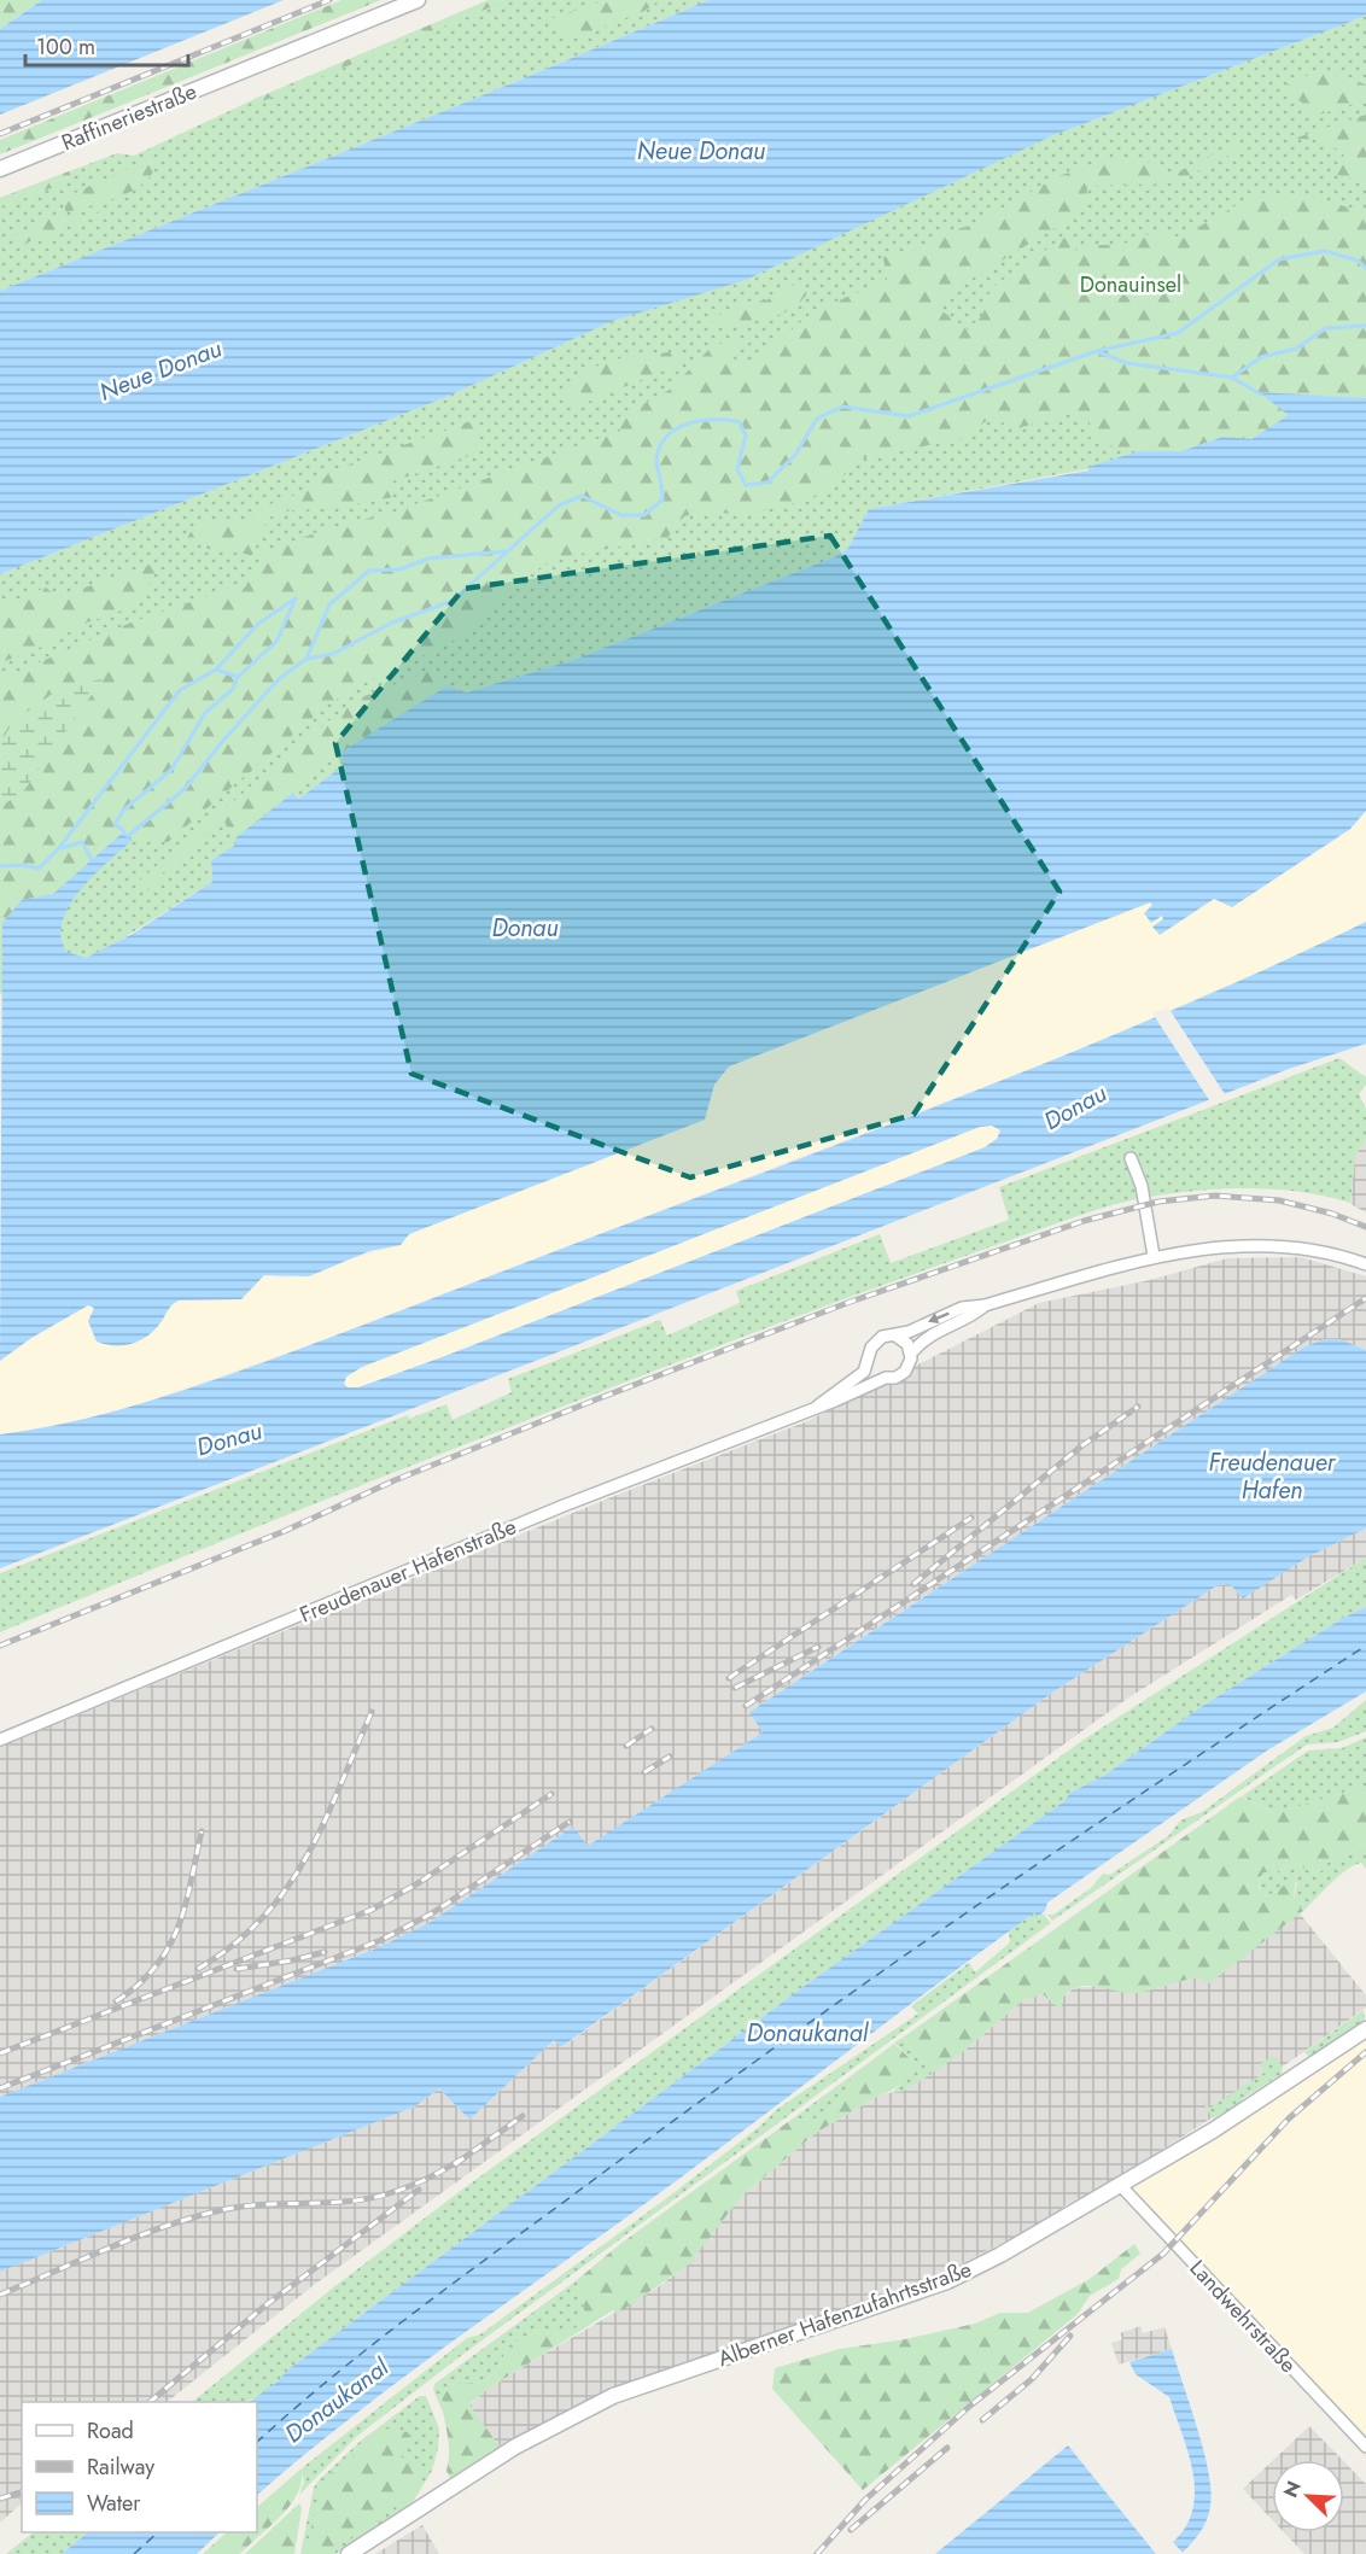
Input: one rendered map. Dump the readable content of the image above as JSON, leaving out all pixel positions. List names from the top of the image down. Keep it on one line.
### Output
{"streets":{"street":["Raffineriestraße","Freudenauer Hafenstraße","Alberner Hafenzufahrtsstraße","Landwehrstraße"]},"crossings":[["Alberner Hafenzufahrtsstraße","Landwehrstraße"]],"water":["Neue Donau","Donau","Freudenauer Hafen","Donaukanal"],"parks":["Donauinsel"],"legend":["Road","Railway","Water"],"scale_bar":"100 m","north":"top left"}
